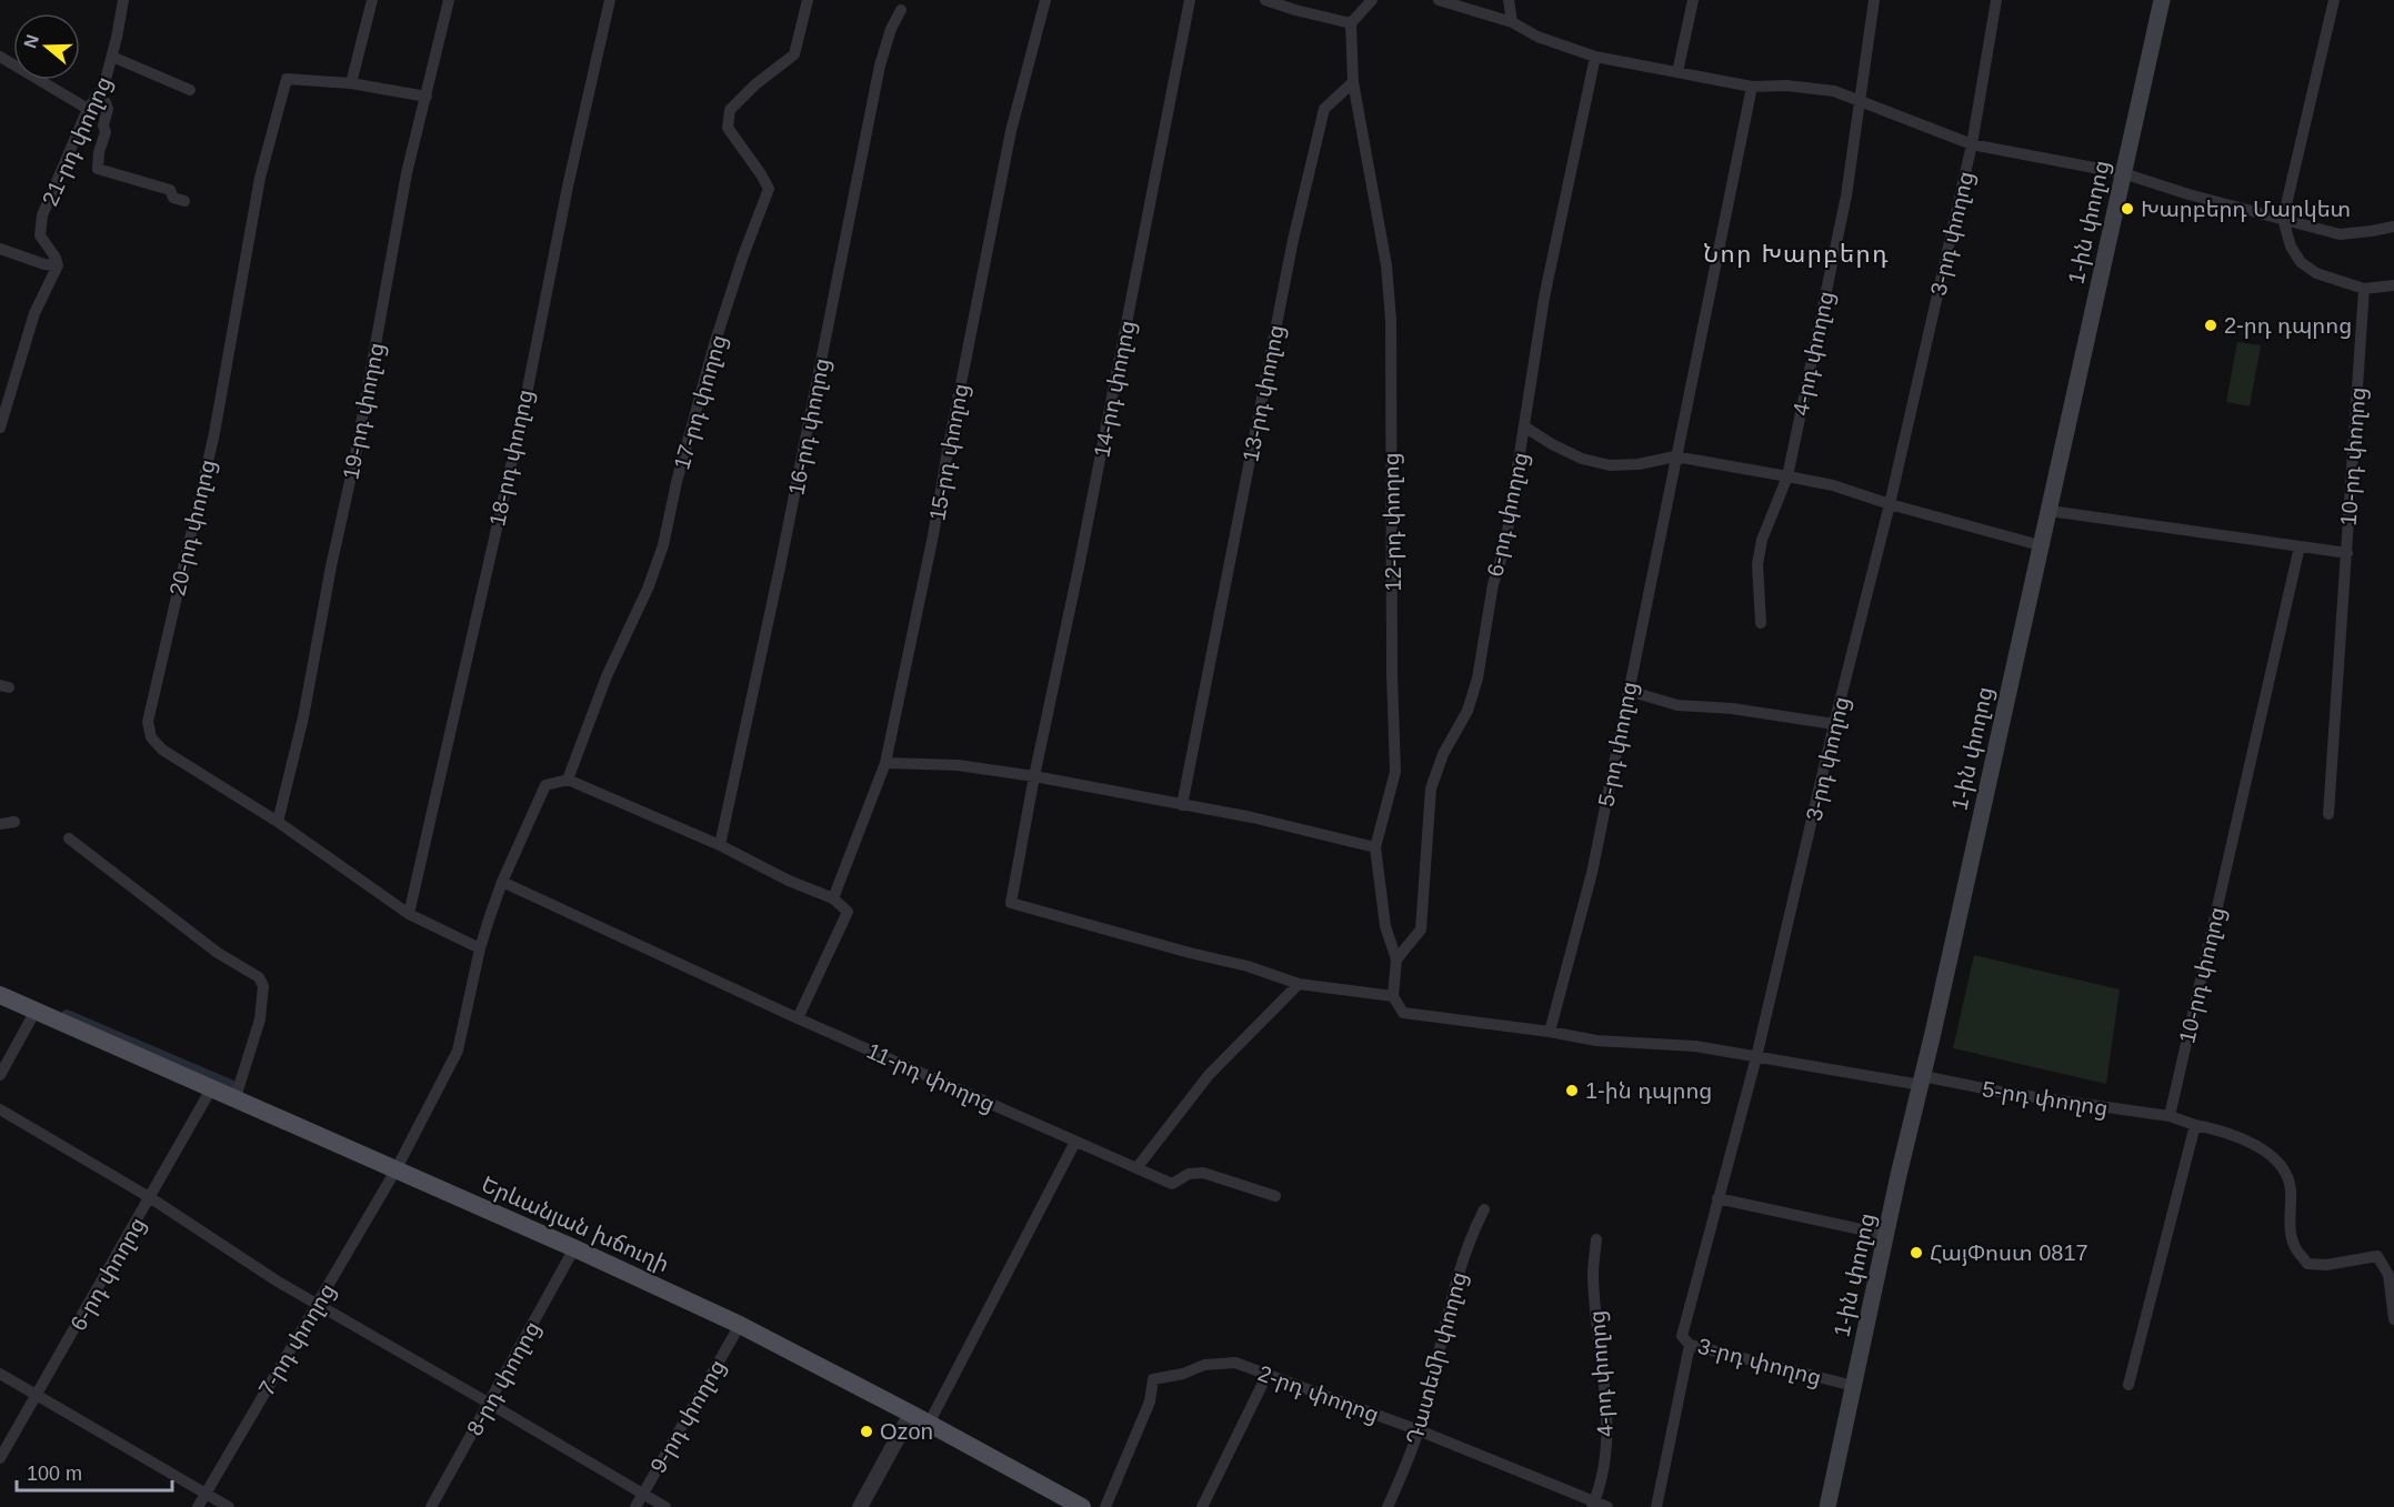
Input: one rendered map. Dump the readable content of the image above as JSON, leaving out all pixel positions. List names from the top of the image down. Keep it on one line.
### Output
{"streets":{"main road":["1-ին փողոց","Երևանյան խճուղի"],"street":["21-րդ փողոց","3-րդ փողոց","4-րդ փողոց","14-րդ փողոց","13-րդ փողոց","17-րդ փողոց","19-րդ փողոց","16-րդ փողոց","15-րդ փողոց","10-րդ փողոց","18-րդ փողոց","6-րդ փողոց","12-րդ փողոց","20-րդ փողոց","5-րդ փողոց","11-րդ փողոց","7-րդ փողոց","Դատեմի փողոց","8-րդ փողոց","2-րդ փողոց","9-րդ փողոց"]},"crossings":[["1-ին փողոց","3-րդ փողոց"],["1-ին փողոց","5-րդ փողոց"],["3-րդ փողոց","5-րդ փողոց"],["4-րդ փողոց","2-րդ փողոց"],["13-րդ փողոց","12-րդ փողոց"],["19-րդ փողոց","20-րդ փողոց"],["10-րդ փողոց","5-րդ փողոց"],["18-րդ փողոց","20-րդ փողոց"],["6-րդ փողոց","12-րդ փողոց"],["6-րդ փողոց","Երևանյան խճուղի"],["Երևանյան խճուղի","7-րդ փողոց"],["Երևանյան խճուղի","8-րդ փողոց"],["Երևանյան խճուղի","9-րդ փողոց"],["Դատեմի փողոց","2-րդ փողոց"]],"districts":["Նոր Խարբերդ"],"places":["Խարբերդ Մարկետ","2-րդ դպրոց","1-ին դպրոց","ՀայՓոստ 0817","Ozon"],"scale_bar":"100 m","north":"left"}
